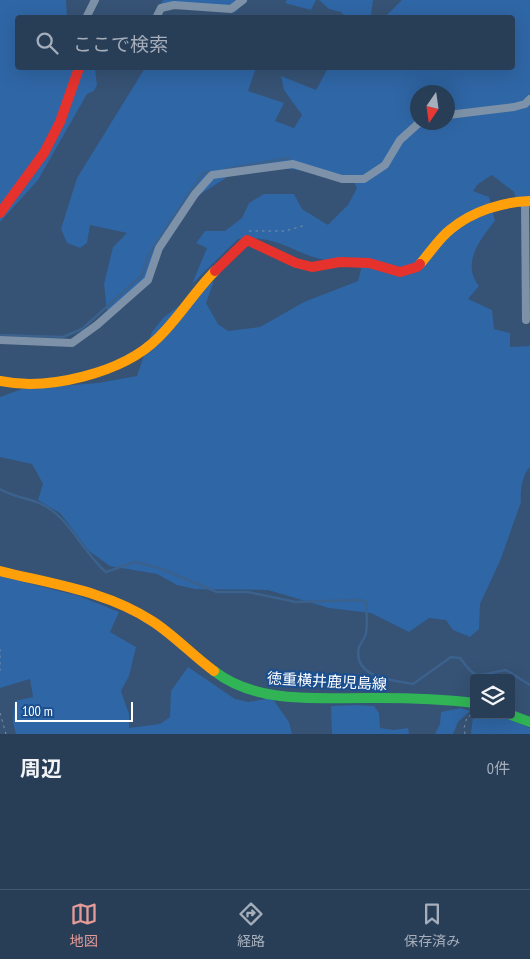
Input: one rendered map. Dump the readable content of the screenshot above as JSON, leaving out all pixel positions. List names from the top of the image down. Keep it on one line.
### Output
{"streets":{"street":["徳重横井鹿児島線"]},"scale_bar":"100 m","north":"bottom","page":{"search":"ここで検索","scale":"100 m","heading":["周辺","0件"],"nav":["地図","経路","保存済み"]}}
